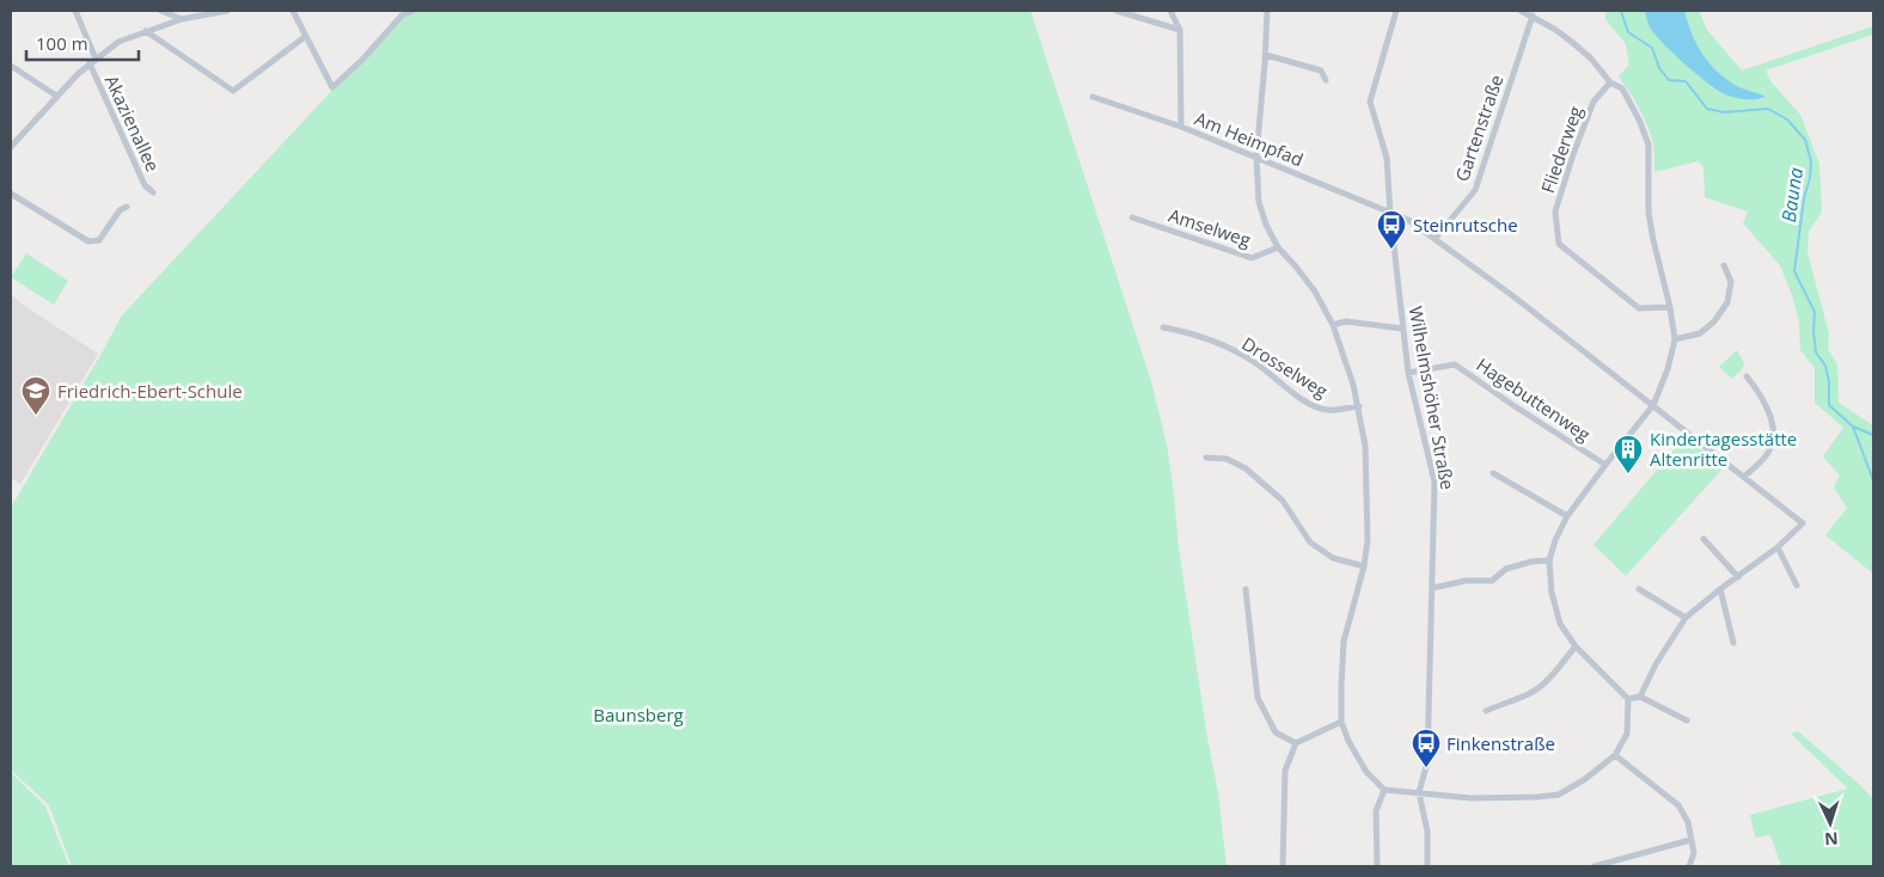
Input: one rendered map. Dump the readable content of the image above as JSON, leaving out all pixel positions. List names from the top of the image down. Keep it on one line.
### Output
{"streets":{"street":["Akazienallee","Gartenstraße","Am Heimpfad","Fliederweg","Amselweg","Drosselweg","Wilhelmshöher Straße","Hagebuttenweg"]},"crossings":[["Am Heimpfad","Wilhelmshöher Straße"],["Wilhelmshöher Straße","Hagebuttenweg"]],"water":["Bauna"],"parks":["Baunsberg"],"places":{"bus stop":["Steinrutsche","Finkenstraße"],"school or university":["Friedrich-Ebert-Schule"],"building":["Kindertagesstätte Altenritte"]},"scale_bar":"100 m","north":"bottom"}
